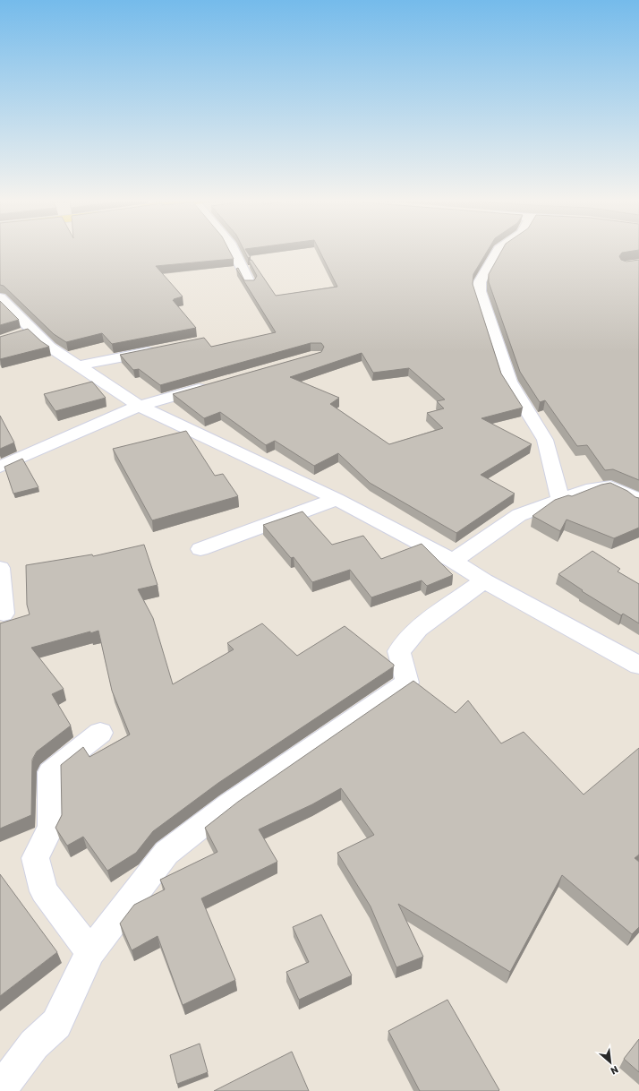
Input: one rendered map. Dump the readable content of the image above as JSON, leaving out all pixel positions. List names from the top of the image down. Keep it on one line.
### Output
{"north":"bottom right"}
